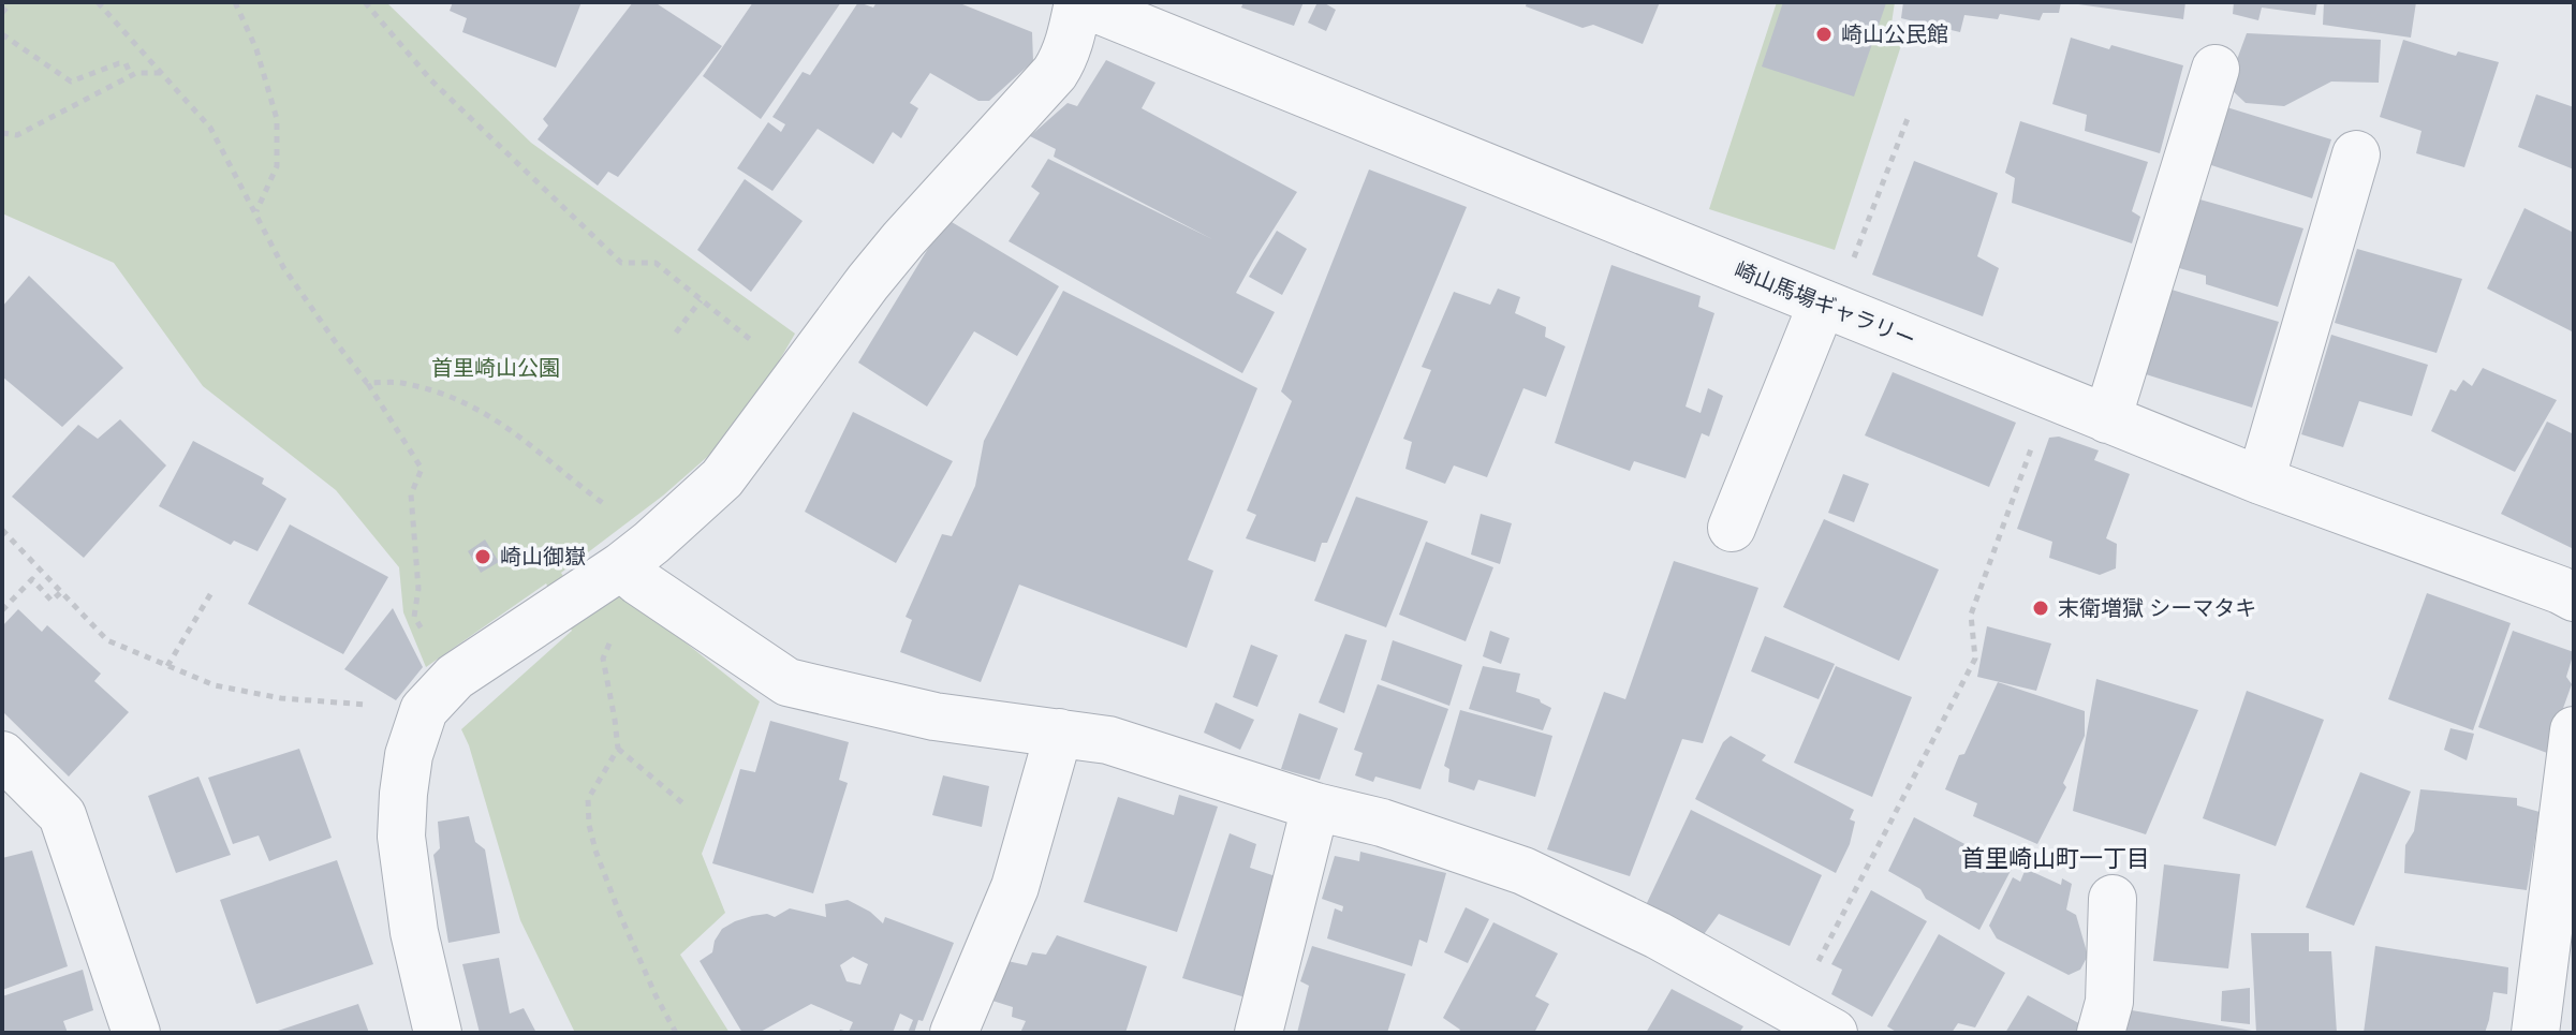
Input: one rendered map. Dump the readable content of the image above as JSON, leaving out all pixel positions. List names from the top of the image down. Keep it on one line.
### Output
{"streets":{"street":["崎山馬場ギャラリー"]},"districts":["首里崎山町一丁目"],"parks":["首里崎山公園"],"places":["崎山公民館","崎山御嶽","末衛増獄 シーマタキ"]}
